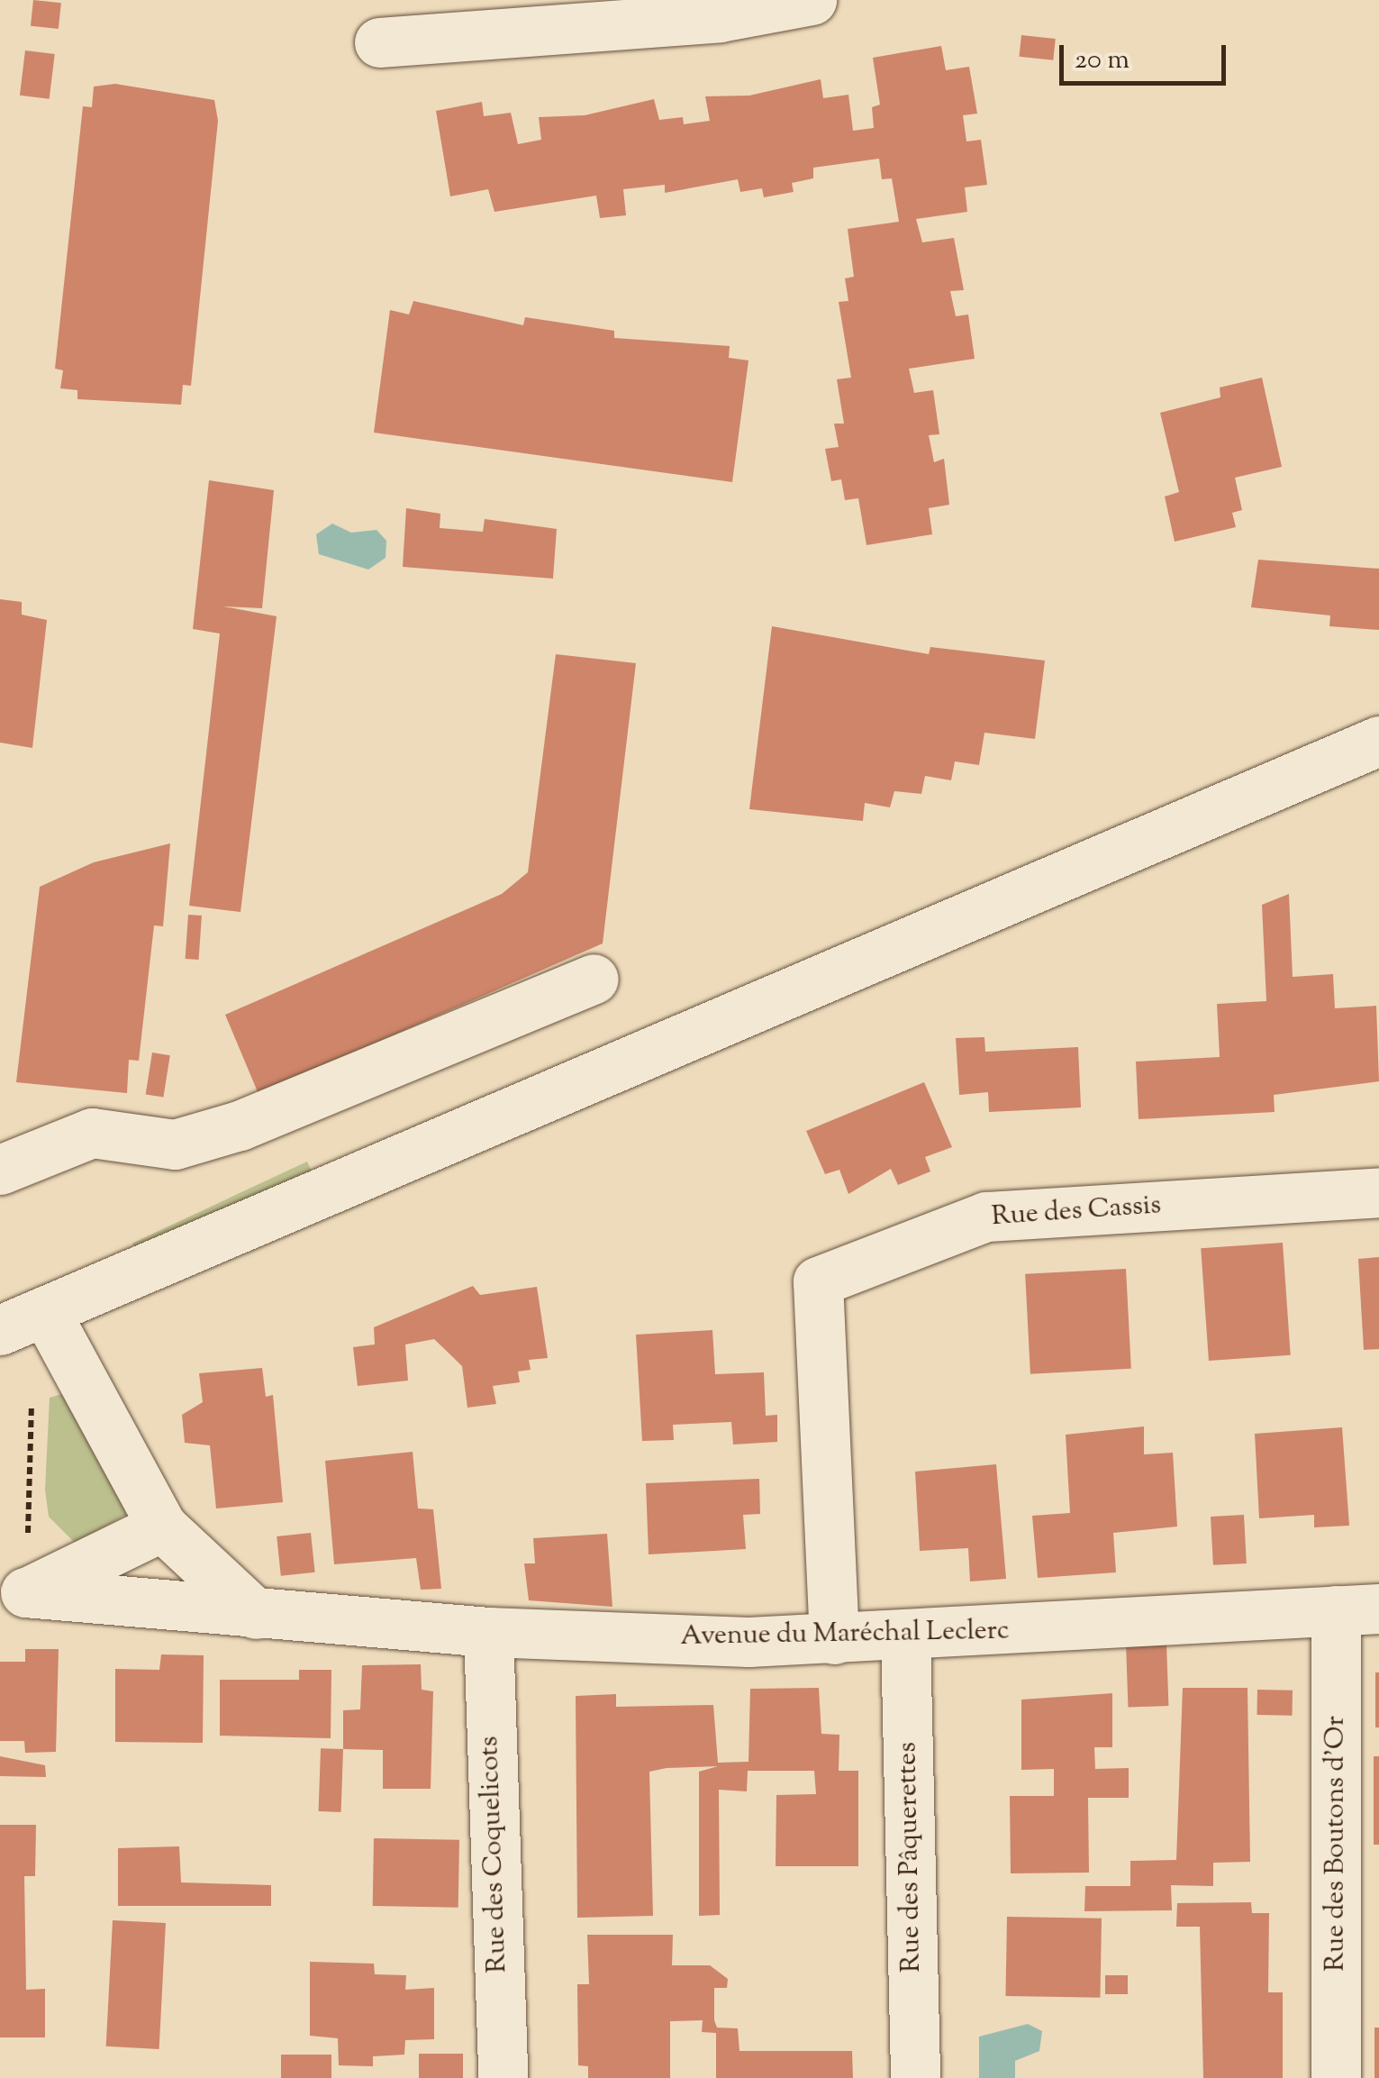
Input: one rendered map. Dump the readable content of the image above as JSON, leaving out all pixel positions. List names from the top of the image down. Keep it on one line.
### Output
{"streets":{"street":["Rue des Cassis","Avenue du Maréchal Leclerc","Rue des Boutons d'Or","Rue des Coquelicots","Rue des Pâquerettes"]},"crossings":[["Rue des Cassis","Avenue du Maréchal Leclerc"],["Avenue du Maréchal Leclerc","Rue des Boutons d'Or"],["Avenue du Maréchal Leclerc","Rue des Coquelicots"],["Avenue du Maréchal Leclerc","Rue des Pâquerettes"]],"scale_bar":"20 m"}
